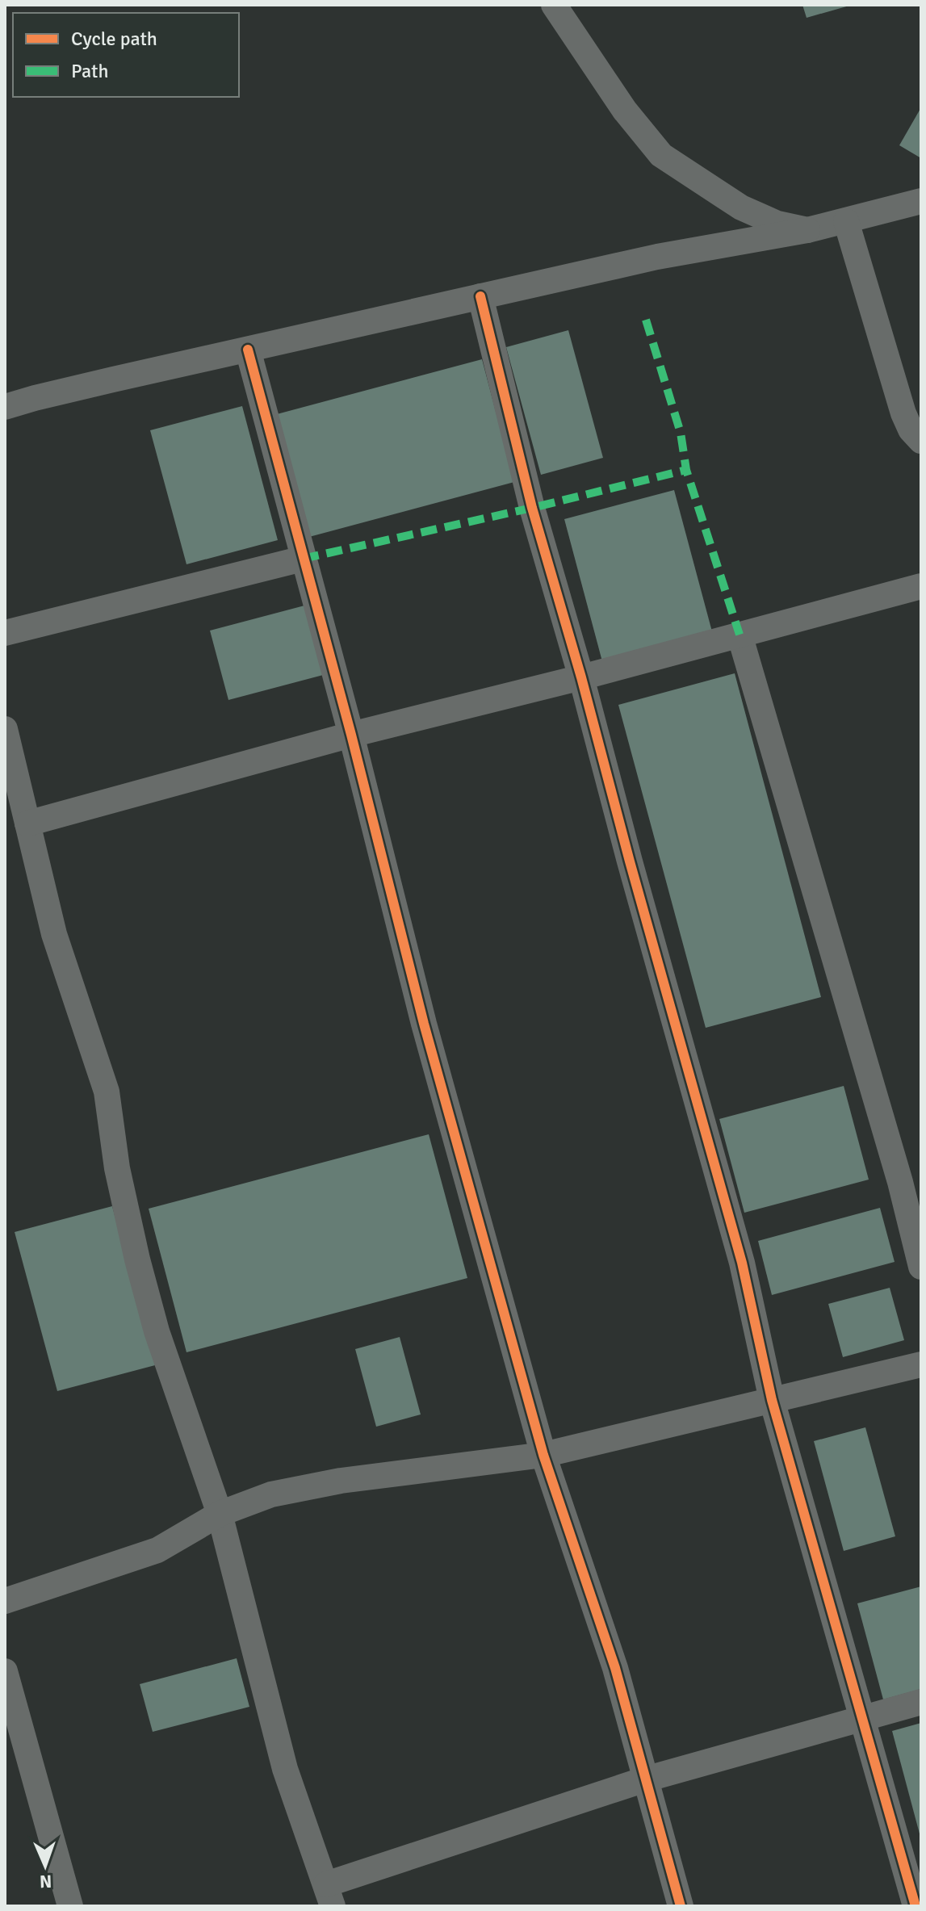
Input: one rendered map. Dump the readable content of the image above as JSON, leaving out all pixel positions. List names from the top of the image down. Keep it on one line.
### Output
{"legend":["Cycle path","Path"],"north":"bottom"}
